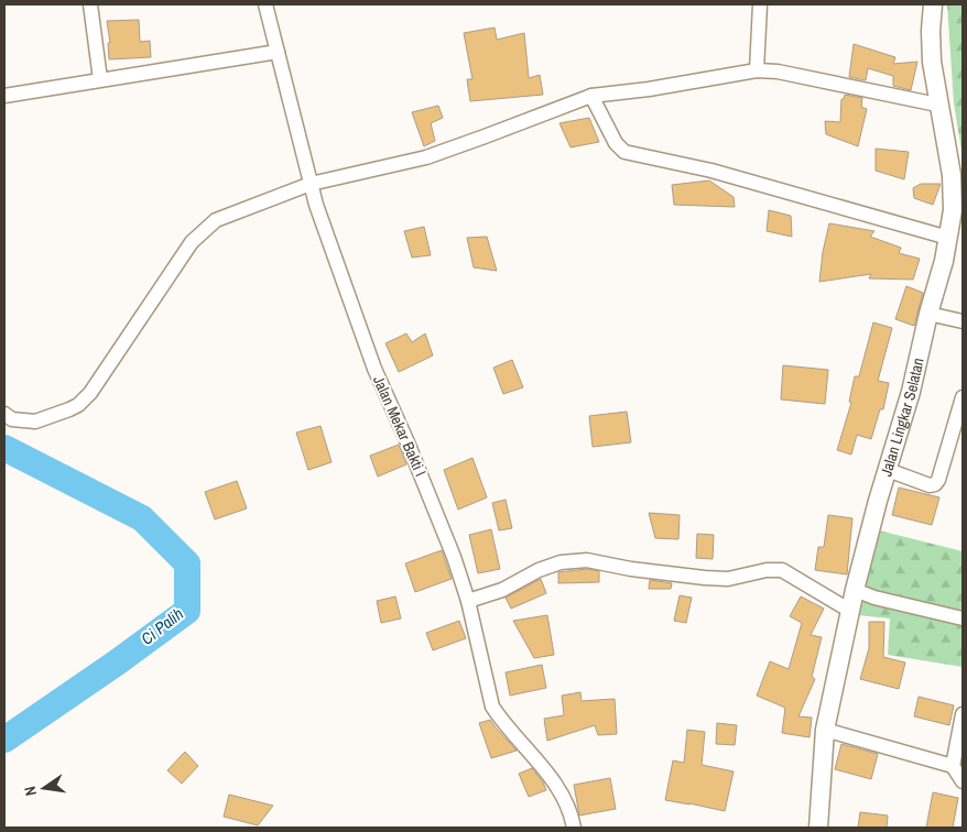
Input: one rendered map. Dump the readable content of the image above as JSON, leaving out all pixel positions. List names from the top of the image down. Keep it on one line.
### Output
{"streets":{"street":["Jalan Lingkar Selatan","Jalan Mekar Bakti I"]},"water":["Ci Palih"],"north":"left"}
